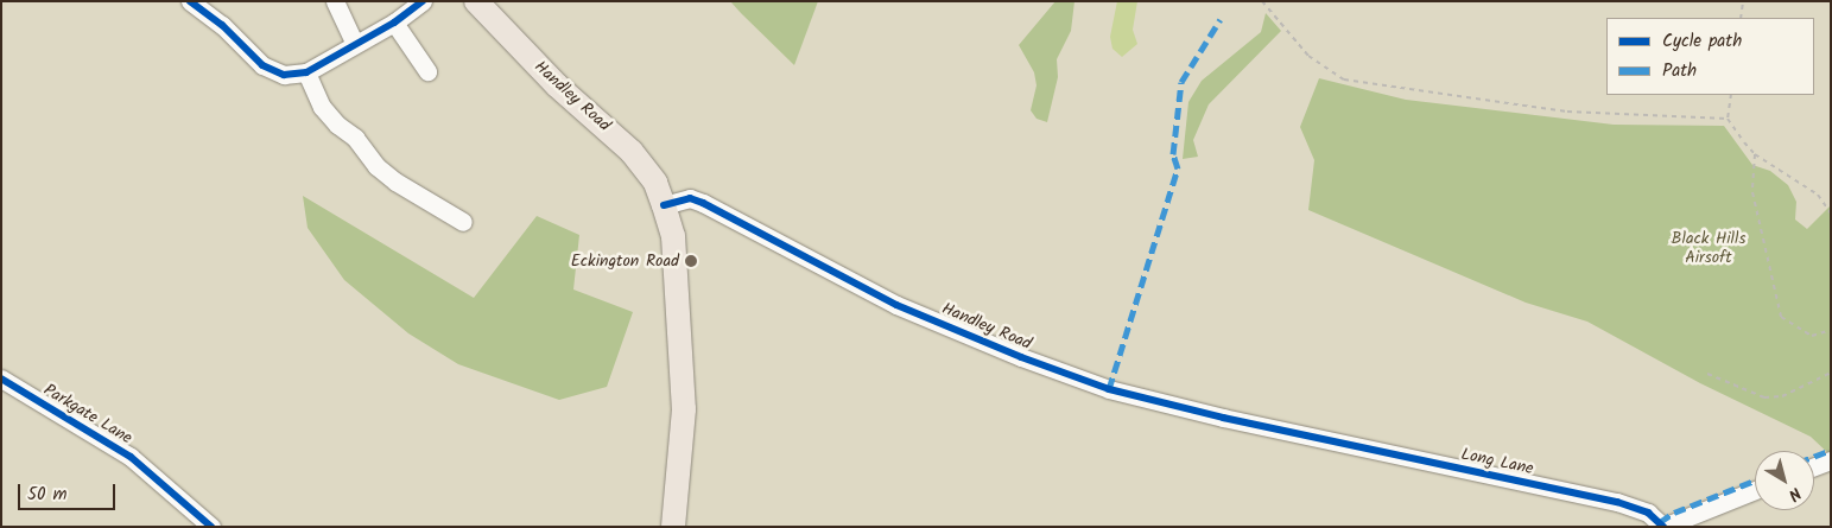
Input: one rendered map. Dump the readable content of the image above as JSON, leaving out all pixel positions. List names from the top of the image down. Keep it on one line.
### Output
{"streets":{"main road":["Handley Road"],"street":["Parkgate Lane","Long Lane"]},"crossings":[["Handley Road","Long Lane"]],"parks":["Black Hills Airsoft"],"places":["Eckington Road"],"legend":["Cycle path","Path"],"scale_bar":"50 m","north":"bottom right"}
